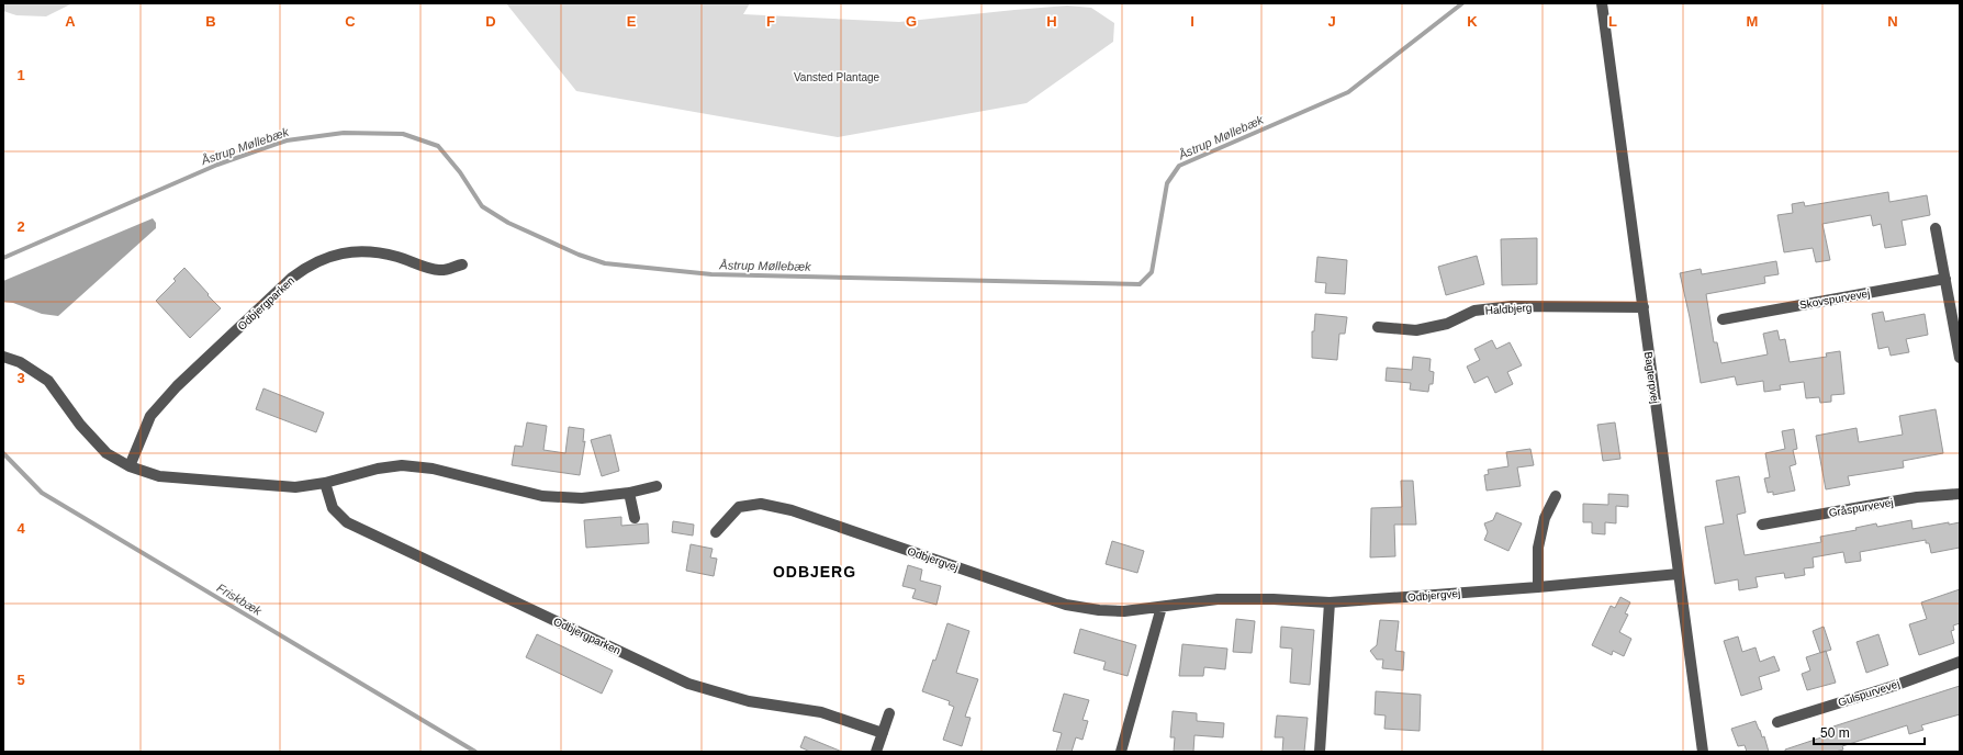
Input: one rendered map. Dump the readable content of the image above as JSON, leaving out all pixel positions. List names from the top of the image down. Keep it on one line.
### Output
{"streets":{"street":["Skovspurvevej","Odbjergparken","Haldbjerg","Bagterpvej","Gråspurvevej","Odbjergvej","Gulspurvevej"]},"crossings":[["Haldbjerg","Bagterpvej"],["Bagterpvej","Odbjergvej"]],"districts":["ODBJERG"],"water":["Åstrup Møllebæk","Friskbæk"],"parks":["Vansted Plantage"],"scale_bar":"50 m","grid":{"columns":["A","B","C","D","E","F","G","H","I","J","K","L","M","N"],"rows":["1","2","3","4","5"]}}
